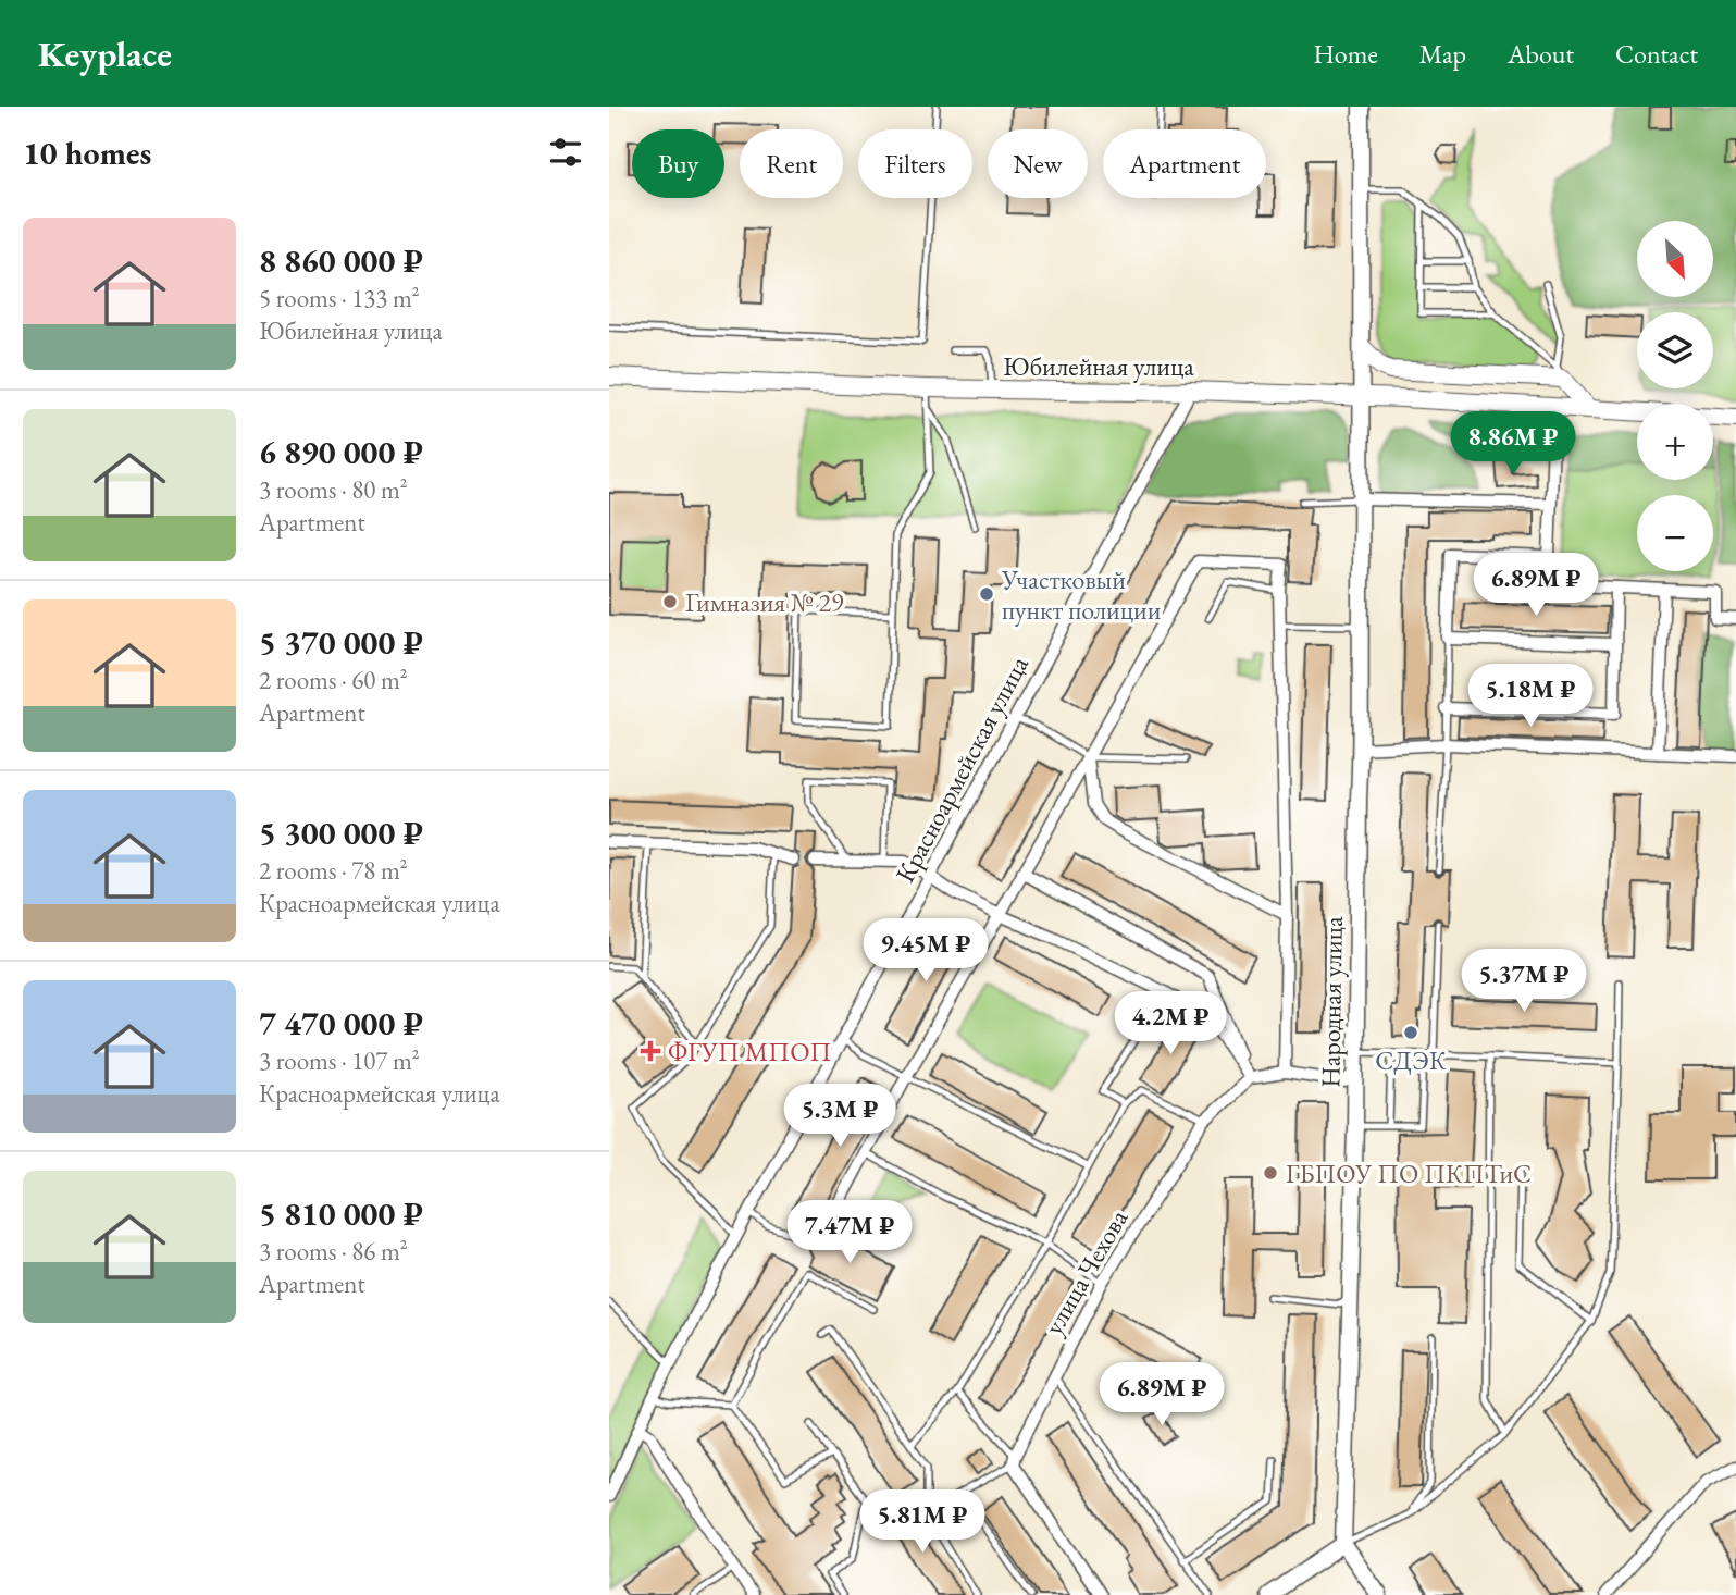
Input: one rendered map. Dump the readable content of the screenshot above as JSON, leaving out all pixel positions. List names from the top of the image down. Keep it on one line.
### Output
{"streets":{"main road":["Юбилейная улица"],"street":["Красноармейская улица","Народная улица","улица Чехова"]},"crossings":[["Юбилейная улица","Красноармейская улица"],["Юбилейная улица","Народная улица"]],"places":{"other":["Участковый пункт полиции","Гимназия № 29","СДЭК","ГБПОУ ПО ПКПТиС"],"health":["ФГУП МПОП"]},"north":"bottom right","page":{"header":"Keyplace","nav":["Home","Map","About","Contact"],"heading":"10 homes","chip":["Buy","Rent","Filters","New","Apartment"],"list":[{"name":"8 860 000 ₽","note":"5 rooms · 133 m² · Юбилейная улица"},{"name":"6 890 000 ₽","note":"3 rooms · 80 m² · Apartment"},{"name":"5 370 000 ₽","note":"2 rooms · 60 m² · Apartment"},{"name":"5 300 000 ₽","note":"2 rooms · 78 m² · Красноармейская улица"},{"name":"7 470 000 ₽","note":"3 rooms · 107 m² · Красноармейская улица"},{"name":"5 810 000 ₽","note":"3 rooms · 86 m² · Apartment"}],"map_buttons":["+","−"],"price":["8.86M ₽","6.89M ₽","5.18M ₽","9.45M ₽","5.37M ₽","4.2M ₽","5.3M ₽","7.47M ₽","6.89M ₽","5.81M ₽"]}}
